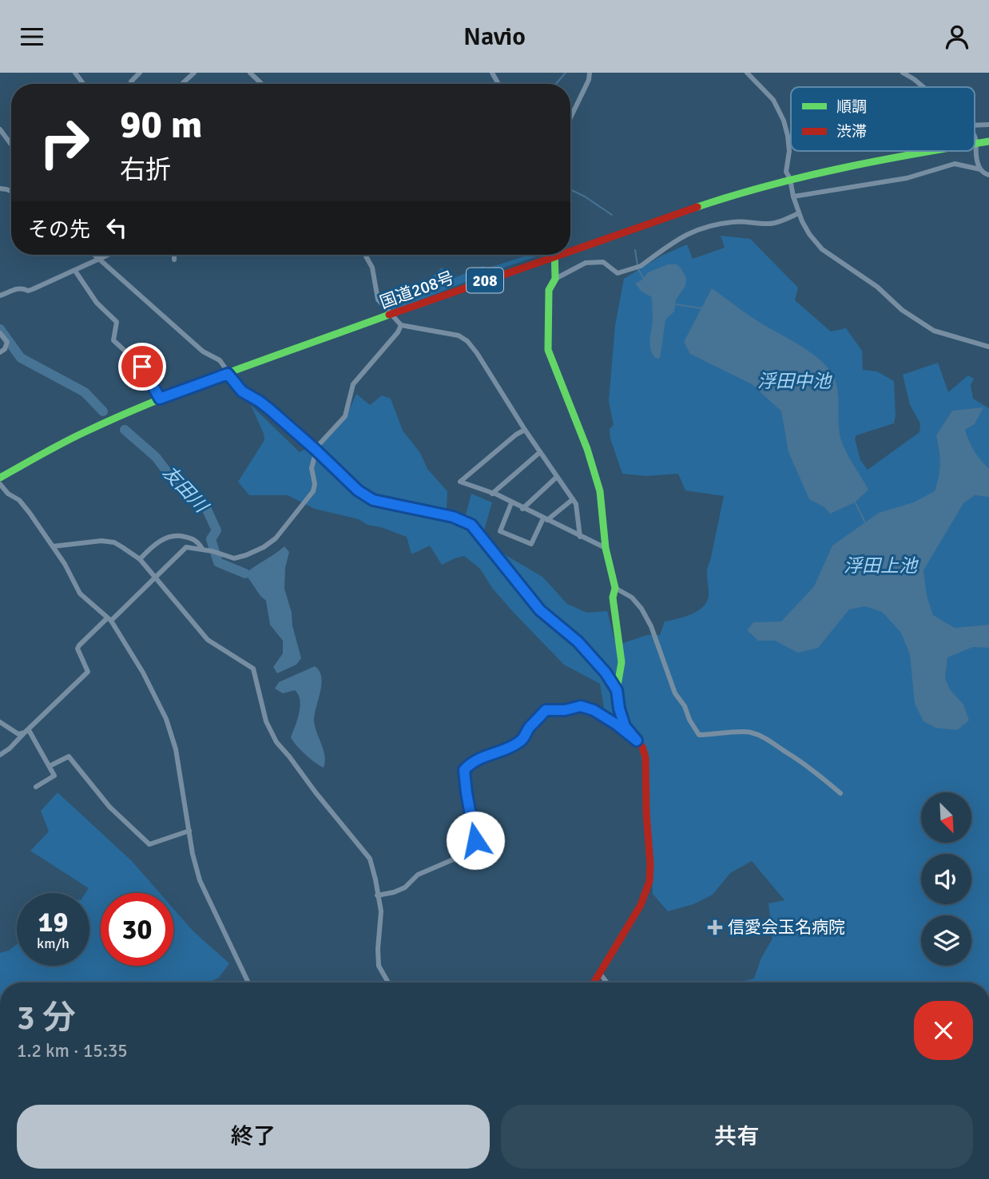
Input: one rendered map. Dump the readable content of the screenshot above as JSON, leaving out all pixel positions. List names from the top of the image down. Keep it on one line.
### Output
{"streets":{"main road":["208","国道208号"]},"water":["浮田中池","友田川","浮田上池"],"places":{"health":["信愛会玉名病院"]},"legend":["順調","渋滞"],"north":"bottom right","page":{"header":"Navio","turn":["90 m","右折"],"then":"その先","speed":"19 km/h","limit":"30","heading":["3 分","1.2 km · 15:35"],"buttons":["終了","共有"]}}
